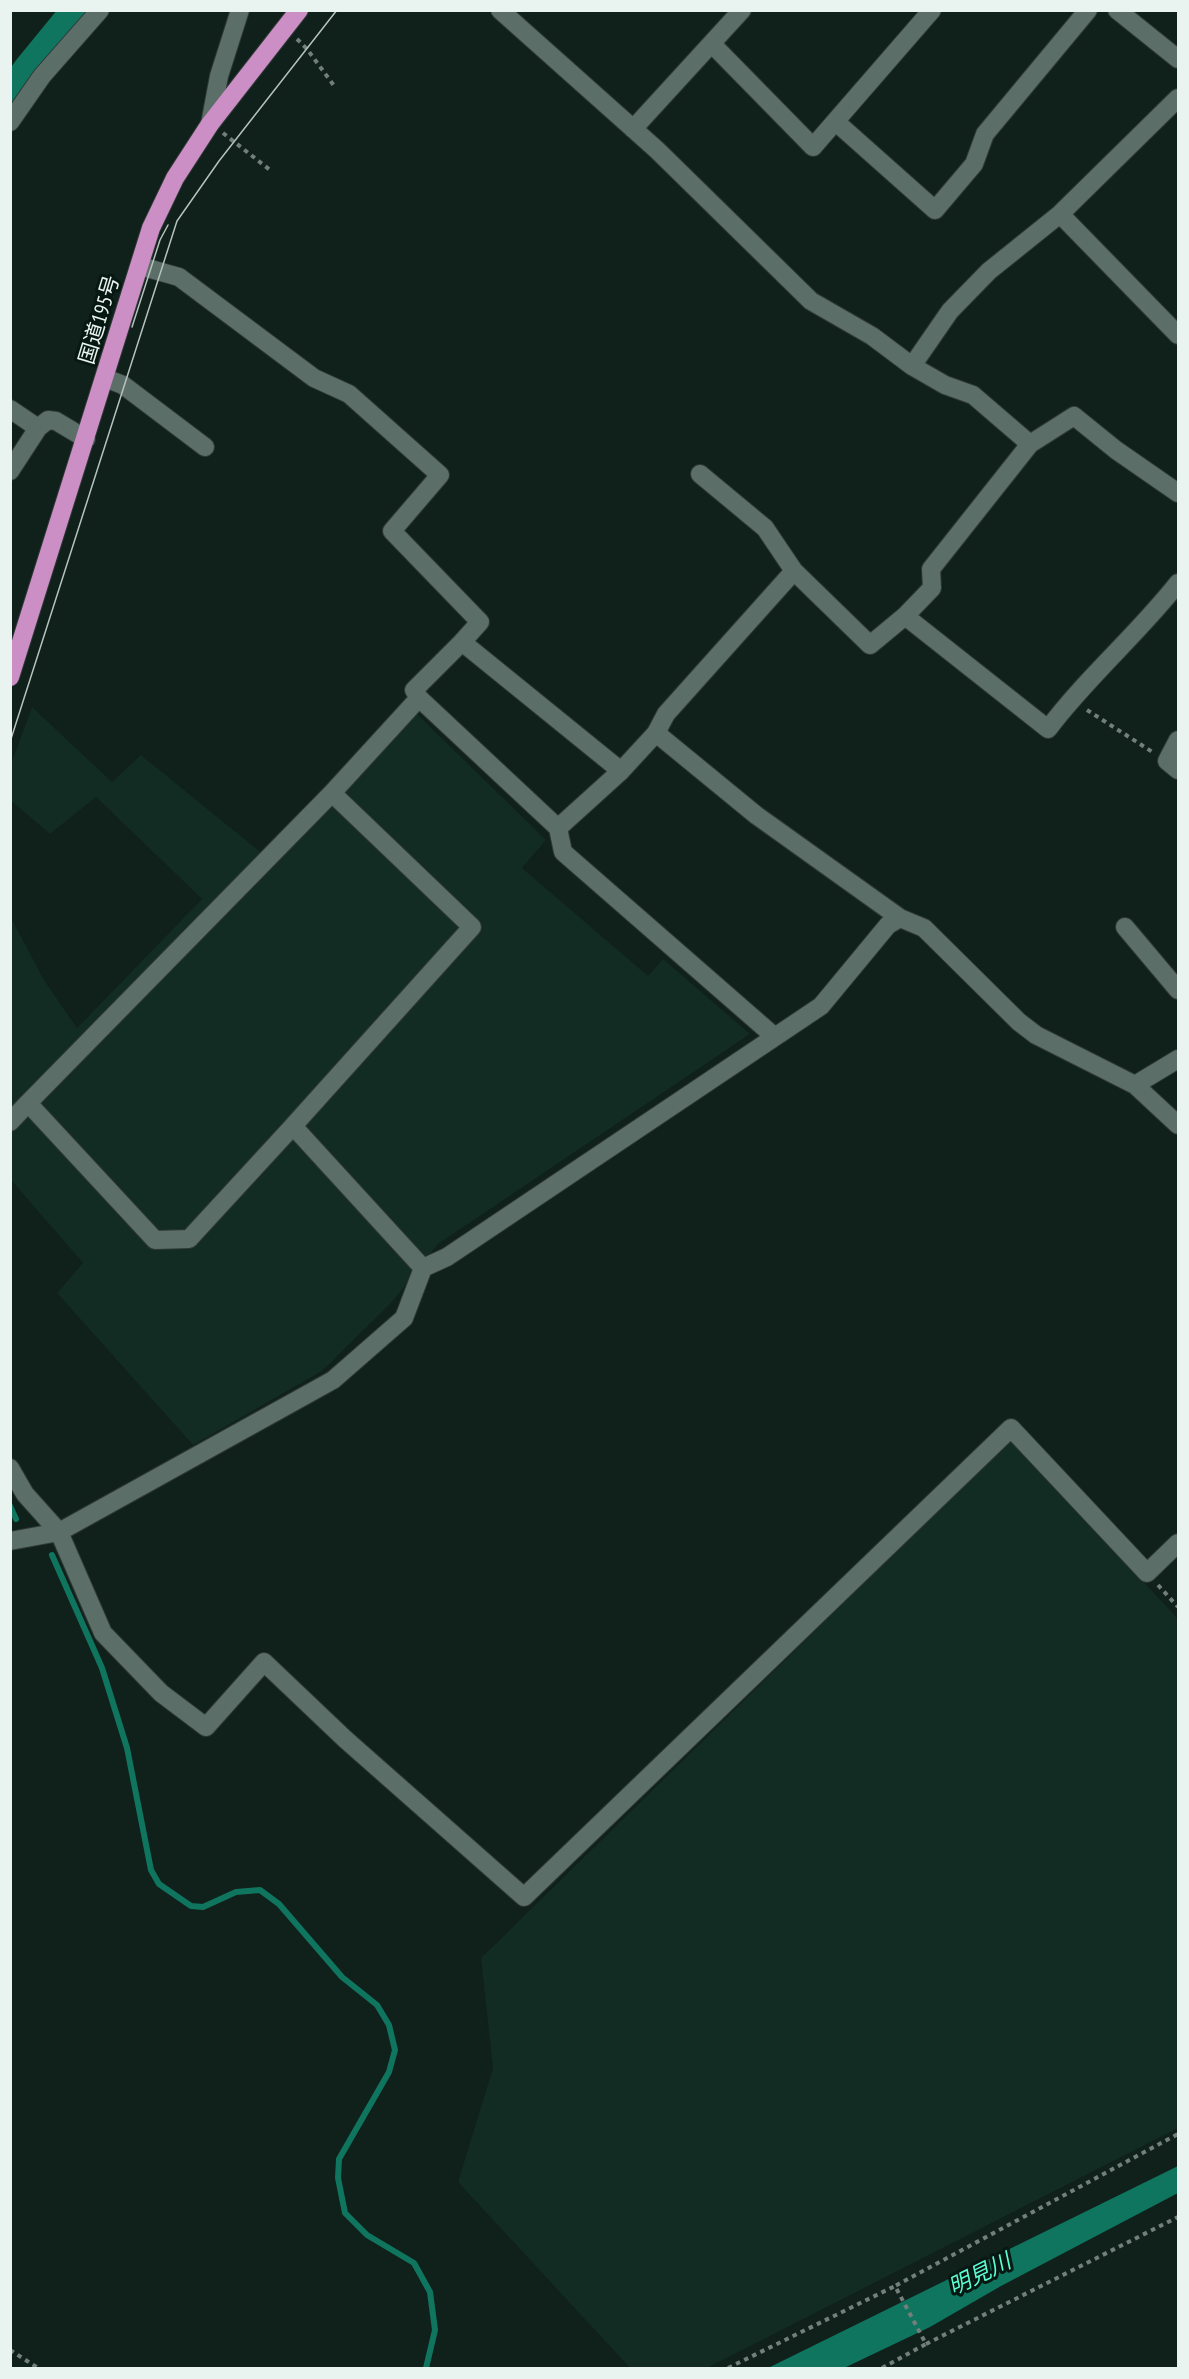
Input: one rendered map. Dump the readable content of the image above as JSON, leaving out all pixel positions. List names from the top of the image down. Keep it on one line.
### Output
{"streets":{"highway":["国道195号"]},"water":["明見川"]}
